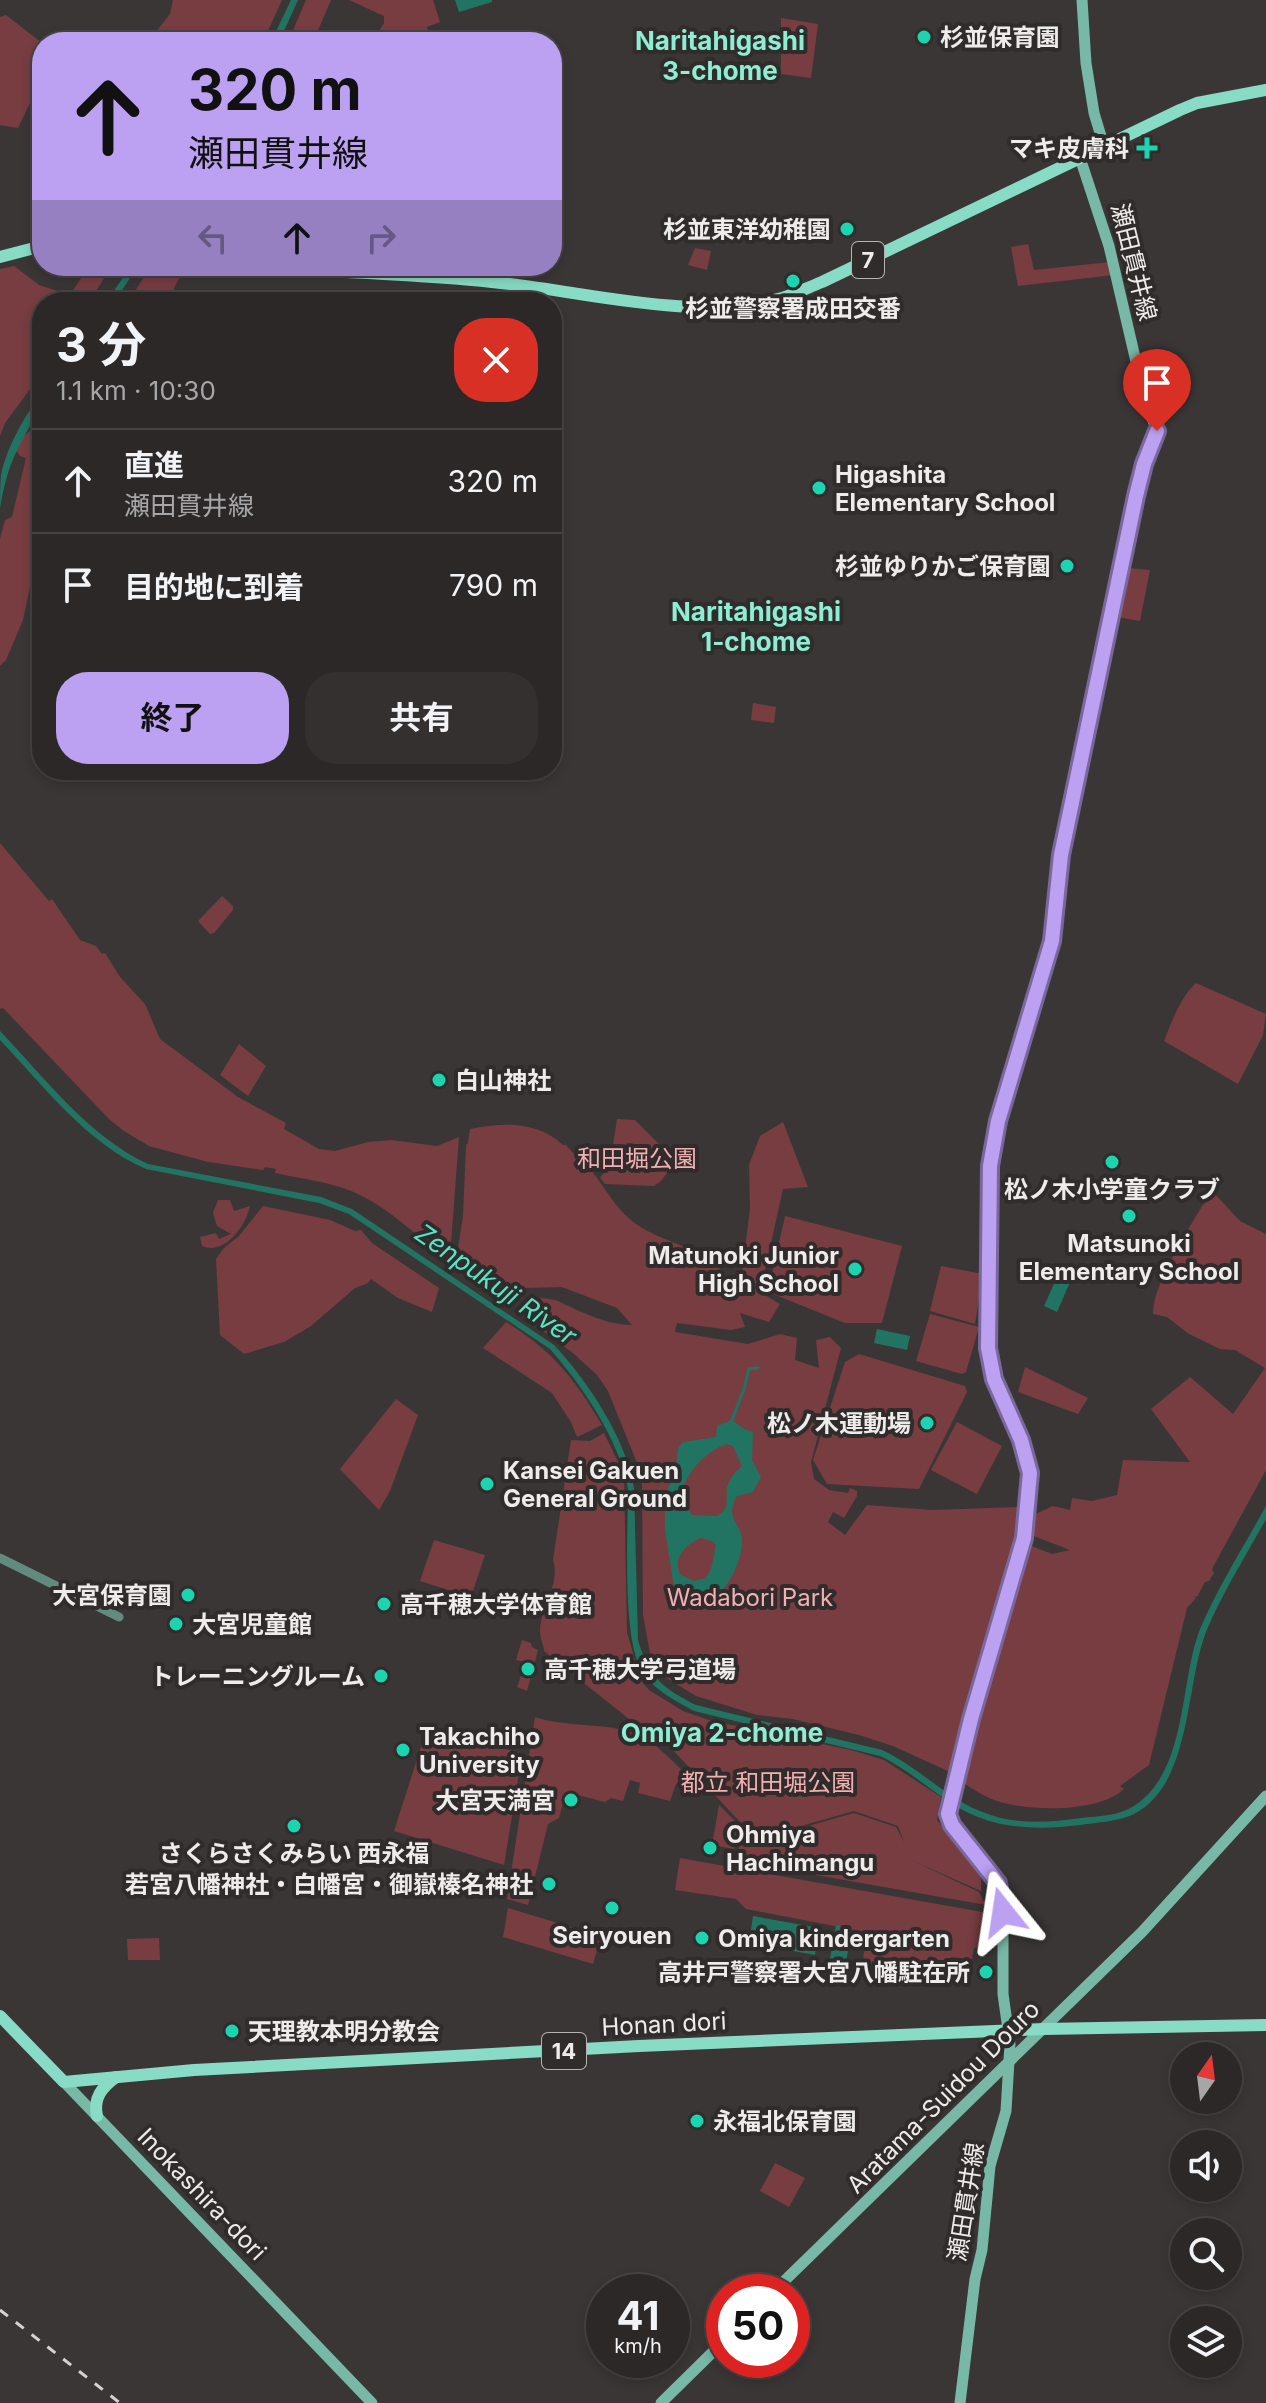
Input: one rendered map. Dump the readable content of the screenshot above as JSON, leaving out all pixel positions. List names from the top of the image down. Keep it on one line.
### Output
{"streets":{"main road":["7","瀬田貫井線","Honan dori","14","Aratama-Suidou Douro","Inokashira-dori"]},"crossings":[["7","瀬田貫井線"],["瀬田貫井線","Honan dori"],["瀬田貫井線","Aratama-Suidou Douro"],["Honan dori","Aratama-Suidou Douro"],["Honan dori","Inokashira-dori"]],"districts":["Naritahigashi 3-chome","Naritahigashi 1-chome","Omiya 2-chome"],"water":["Zenpukuji River"],"parks":["和田堀公園","Wadabori Park","都立 和田堀公園"],"places":{"other":["杉並保育園","杉並東洋幼稚園","杉並警察署成田交番","Higashita Elementary School","杉並ゆりかご保育園","白山神社","松ノ木小学童クラブ","Matsunoki Elementary School","Matunoki Junior High School","松ノ木運動場","Kansei Gakuen General Ground","大宮保育園","高千穂大学体育館","大宮児童館","高千穂大学弓道場","トレーニングルーム","Takachiho University","大宮天満宮","さくらさくみらい 西永福","Ohmiya Hachimangu","若宮八幡神社・白幡宮・御嶽榛名神社","Seiryouen","Omiya kindergarten","高井戸警察署大宮八幡駐在所","天理教本明分教会","永福北保育園"],"health":["マキ皮膚科"]},"north":"top","page":{"turn":["320 m","瀬田貫井線"],"heading":["3 分","1.1 km · 10:30"],"list":[{"name":"直進","note":"瀬田貫井線","value":"320 m"},{"name":"目的地に到着","value":"790 m"}],"buttons":["終了","共有"],"speed":"41 km/h","limit":"50"}}
